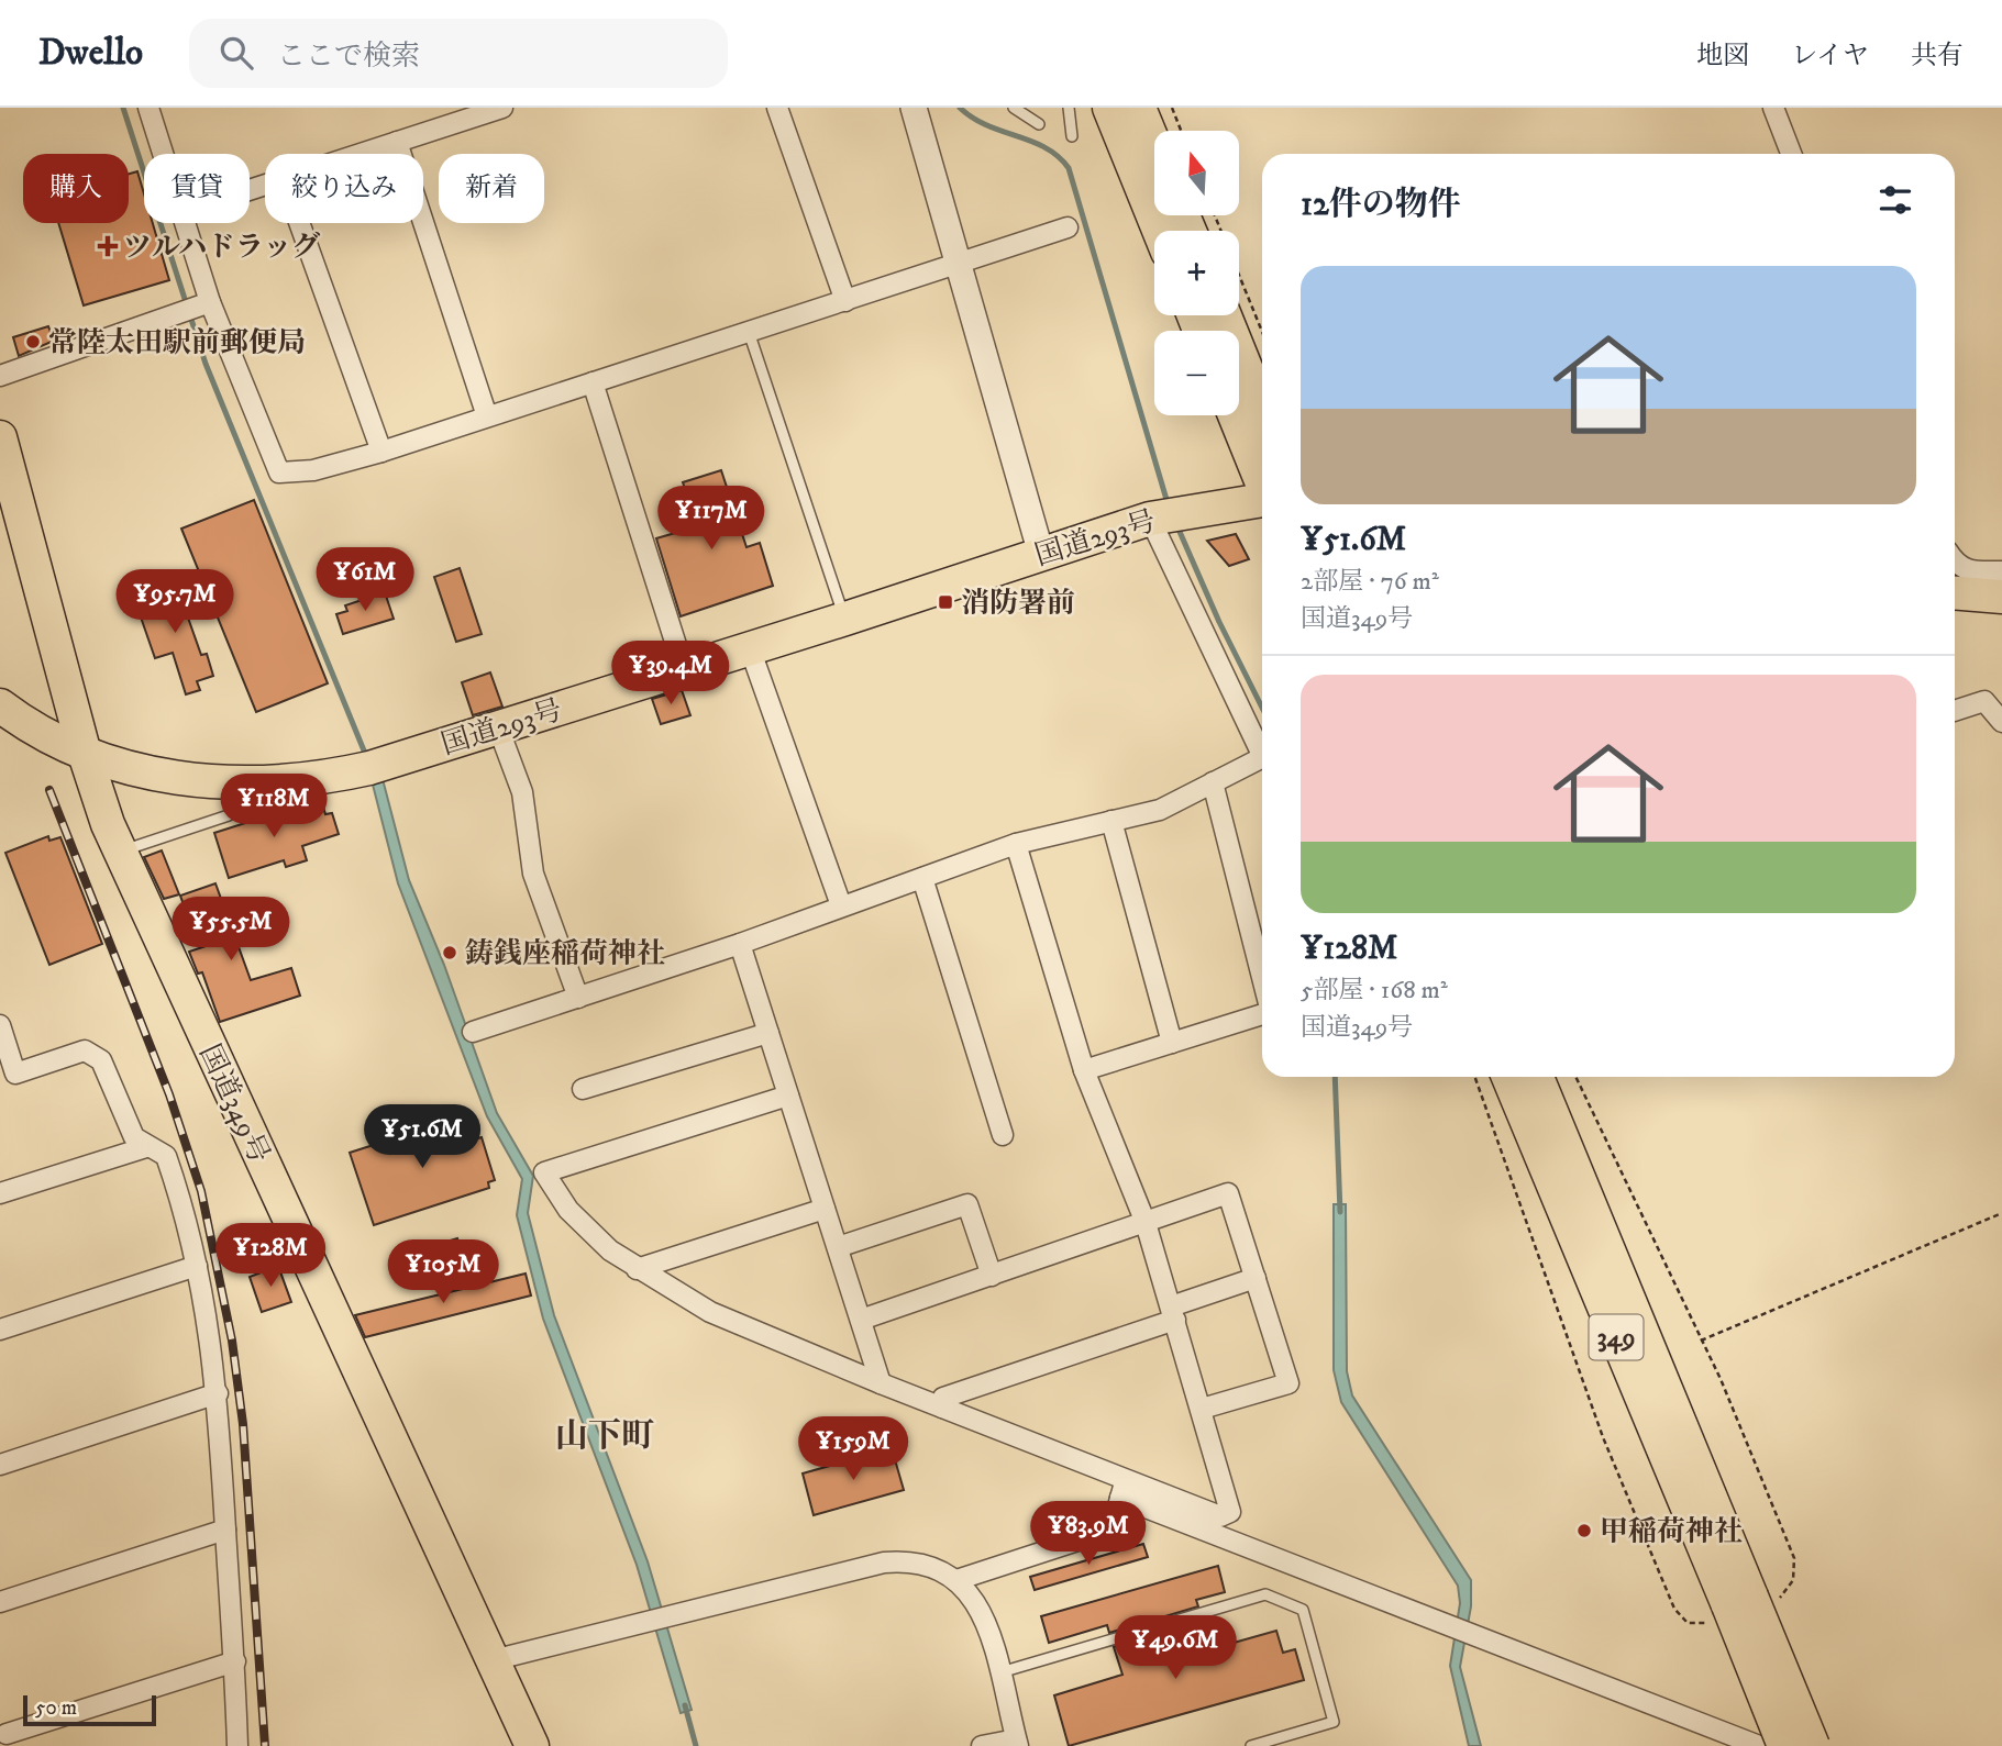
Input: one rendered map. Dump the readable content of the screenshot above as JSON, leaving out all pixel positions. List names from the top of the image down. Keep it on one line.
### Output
{"streets":{"highway":["国道293号","国道349号","349"]},"crossings":[["国道293号","国道349号"]],"districts":["山下町"],"places":{"health":["ツルハドラッグ"],"other":["常陸太田駅前郵便局","鋳銭座稲荷神社","甲稲荷神社"],"transit":["消防署前"]},"scale_bar":"50 m","north":"top","page":{"header":"Dwello","search":"ここで検索","nav":["地図","レイヤ","共有"],"map_buttons":["+","−"],"chip":["購入","賃貸","絞り込み","新着"],"heading":"12件の物件","list":[{"name":"¥51.6M","note":"2部屋 · 76 m² · 国道349号"},{"name":"¥128M","note":"5部屋 · 168 m² · 国道349号"}],"price":["¥117M","¥61M","¥95.7M","¥39.4M","¥118M","¥55.5M","¥51.6M","¥128M","¥105M","¥159M","¥83.9M","¥49.6M"],"scale":"50 m"}}
